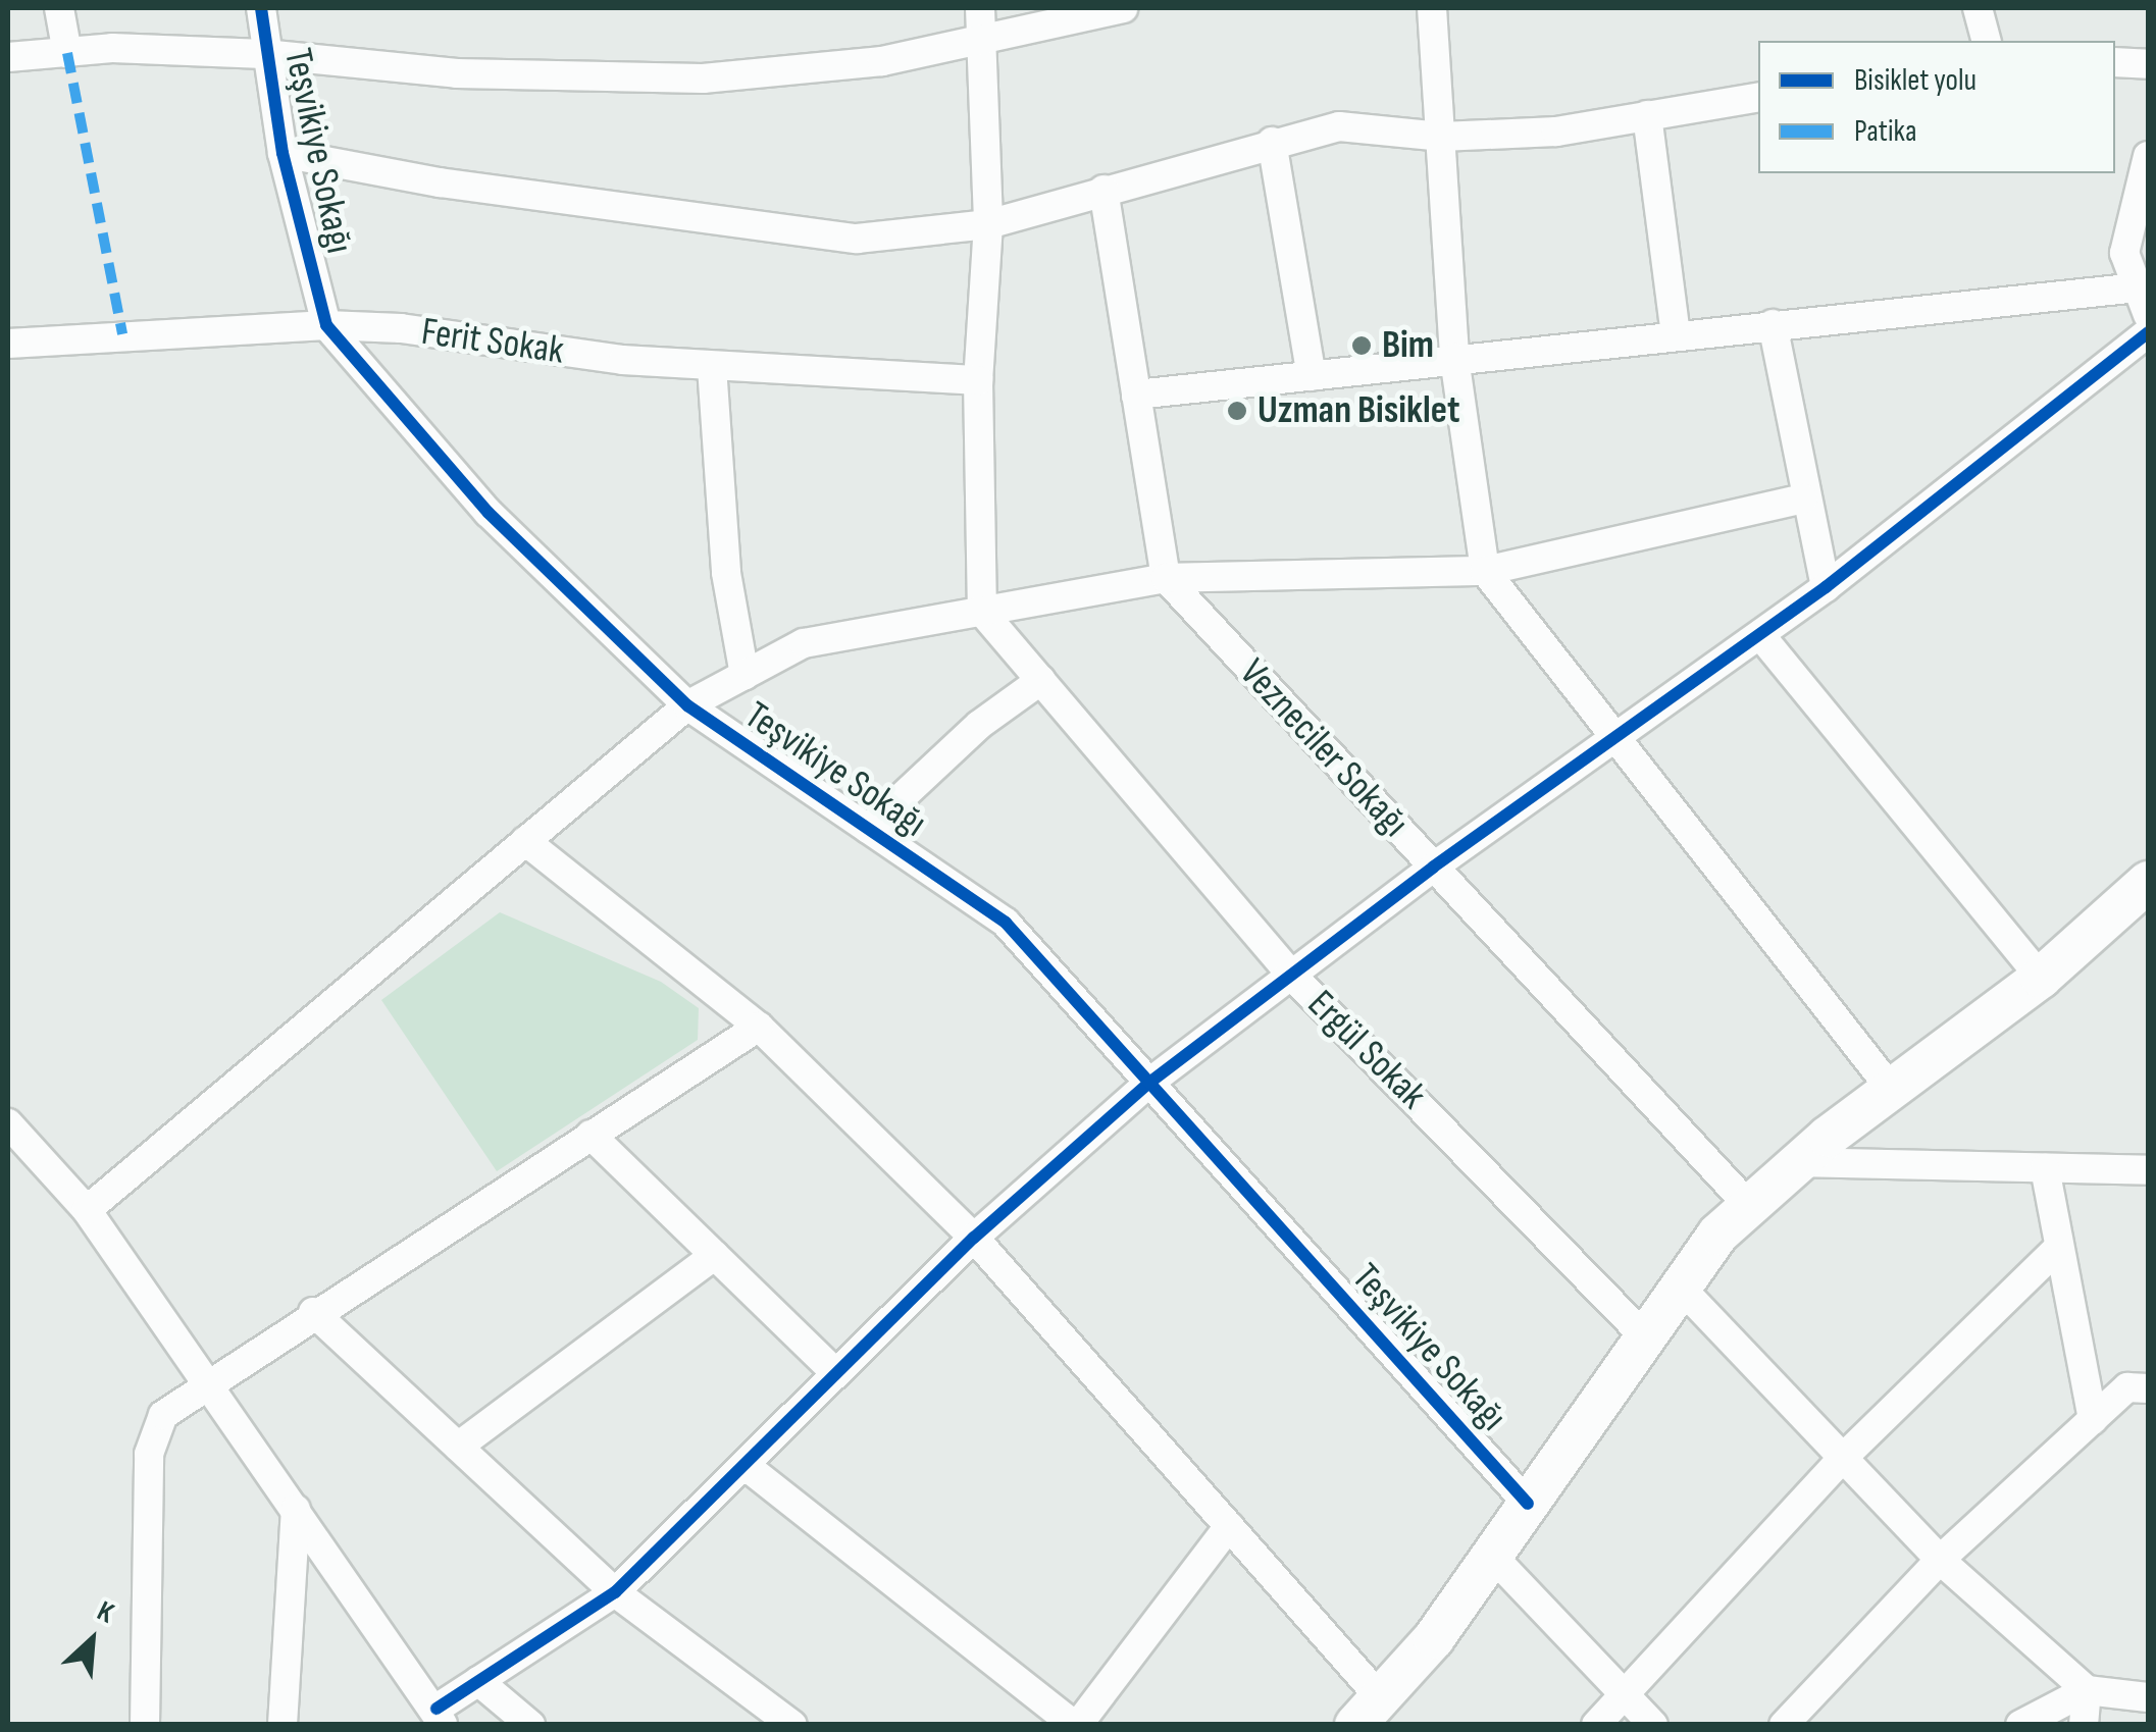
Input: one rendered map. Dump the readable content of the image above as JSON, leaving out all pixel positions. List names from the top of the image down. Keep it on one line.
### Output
{"streets":{"street":["Teşvikiye Sokağı","Ferit Sokak","Vezneciler Sokağı","Ergül Sokak"]},"crossings":[["Teşvikiye Sokağı","Ferit Sokak"]],"places":["Bim","Uzman Bisiklet"],"legend":["Bisiklet yolu","Patika"],"north":"top right"}
